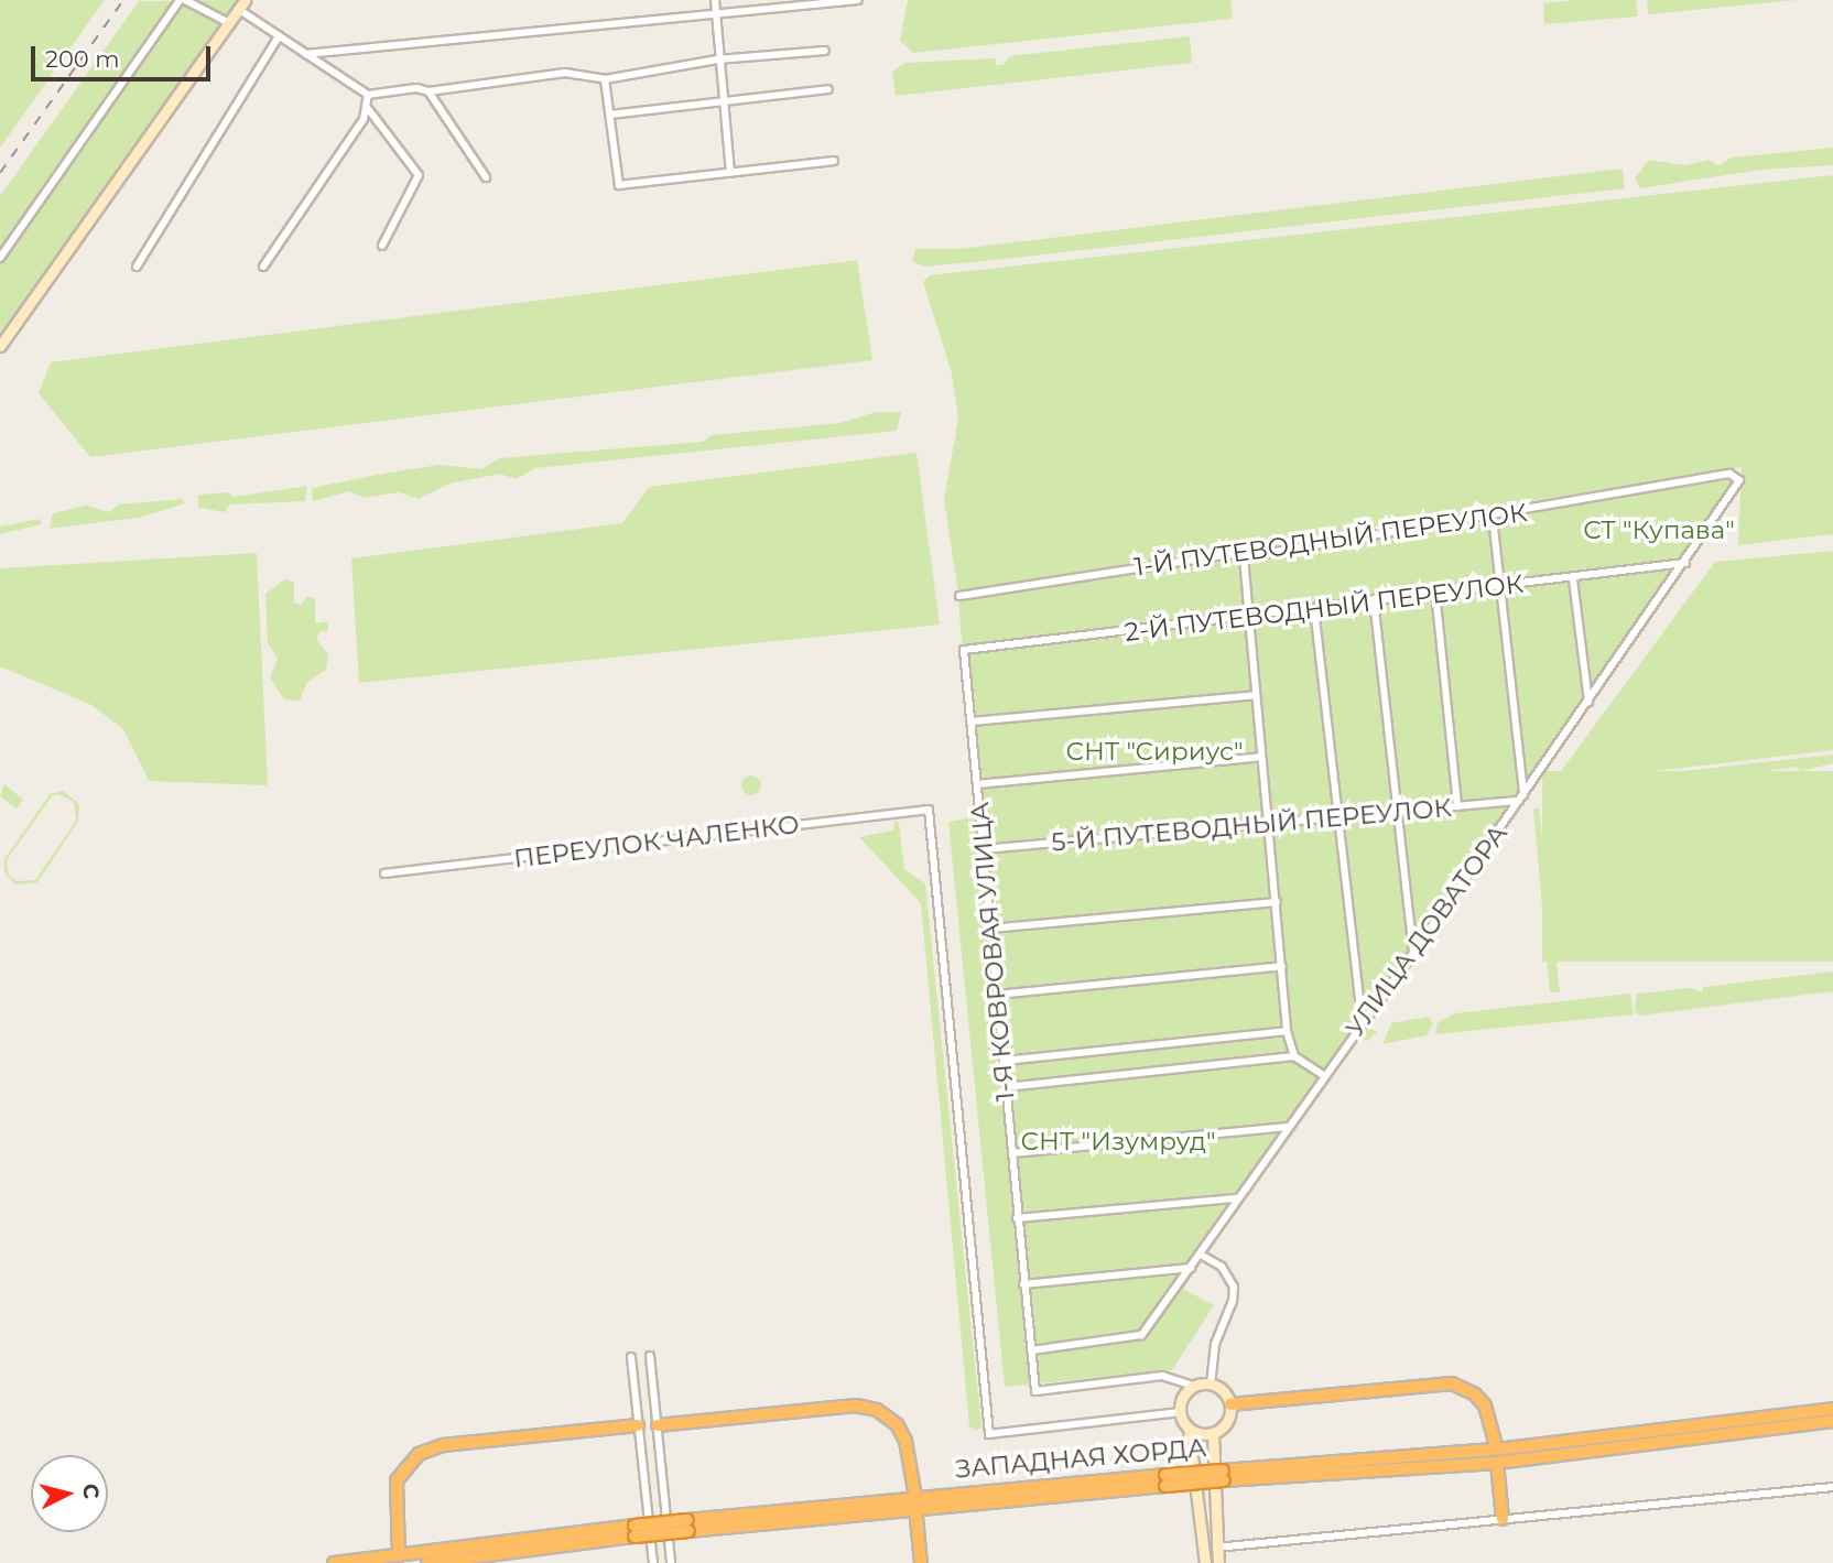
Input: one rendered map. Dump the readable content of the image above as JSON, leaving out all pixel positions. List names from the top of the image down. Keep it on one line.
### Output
{"streets":{"highway":["ЗАПАДНАЯ ХОРДА"],"street":["1-Й ПУТЕВОДНЫЙ ПЕРЕУЛОК","2-Й ПУТЕВОДНЫЙ ПЕРЕУЛОК","5-Й ПУТЕВОДНЫЙ ПЕРЕУЛОК","ПЕРЕУЛОК ЧАЛЕНКО","УЛИЦА ДОВАТОРА","1-Я КОВРОВАЯ УЛИЦА"]},"crossings":[["1-Й ПУТЕВОДНЫЙ ПЕРЕУЛОК","УЛИЦА ДОВАТОРА"],["2-Й ПУТЕВОДНЫЙ ПЕРЕУЛОК","УЛИЦА ДОВАТОРА"],["2-Й ПУТЕВОДНЫЙ ПЕРЕУЛОК","1-Я КОВРОВАЯ УЛИЦА"],["5-Й ПУТЕВОДНЫЙ ПЕРЕУЛОК","УЛИЦА ДОВАТОРА"],["5-Й ПУТЕВОДНЫЙ ПЕРЕУЛОК","1-Я КОВРОВАЯ УЛИЦА"],["ПЕРЕУЛОК ЧАЛЕНКО","1-Я КОВРОВАЯ УЛИЦА"],["УЛИЦА ДОВАТОРА","1-Я КОВРОВАЯ УЛИЦА"]],"parks":["СТ \"Купава\"","СНТ \"Сириус\"","СНТ \"Изумруд\""],"scale_bar":"200 m","north":"right"}
